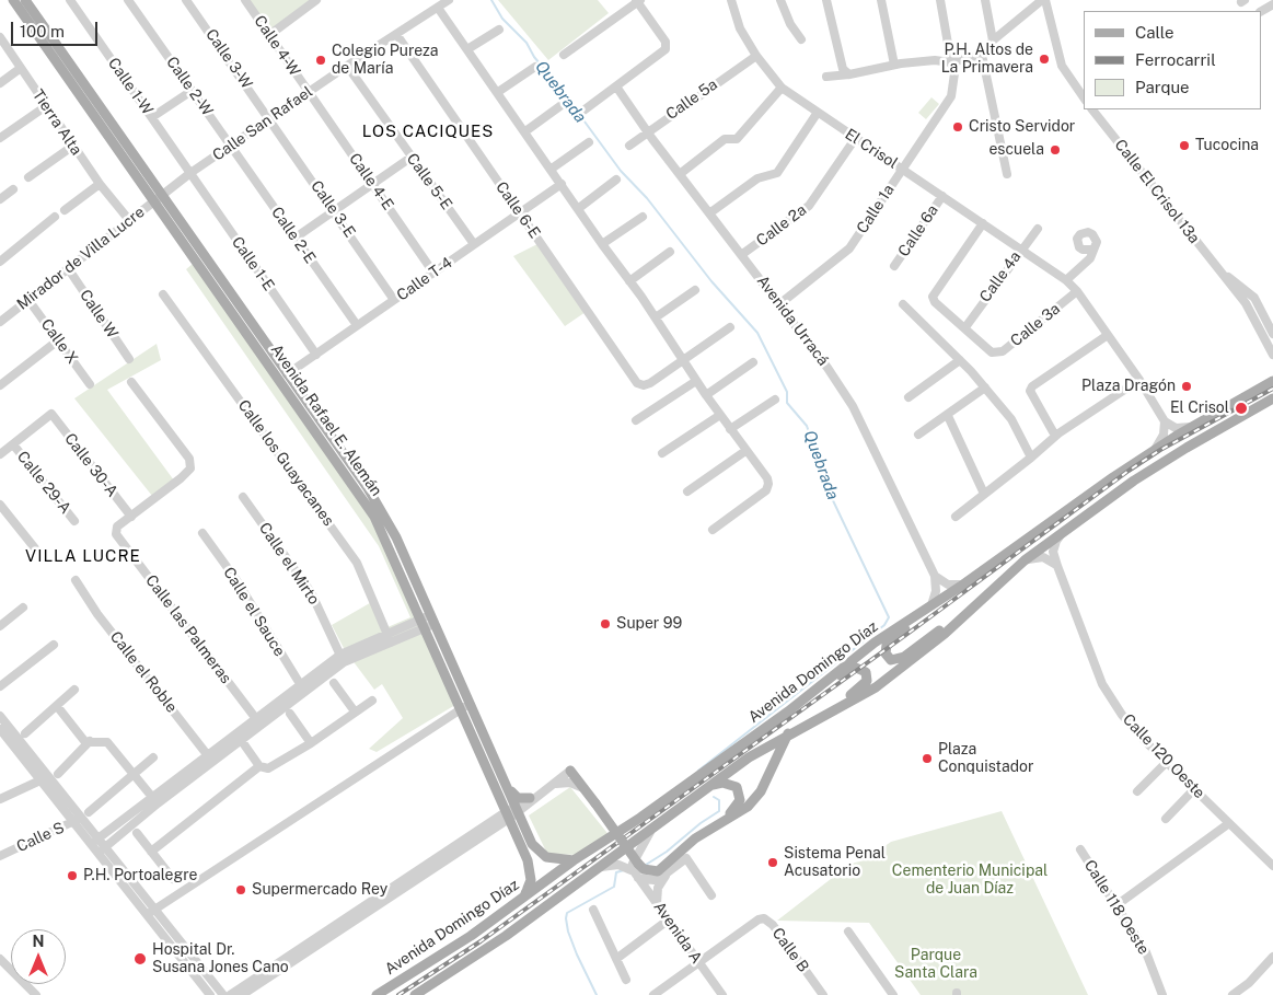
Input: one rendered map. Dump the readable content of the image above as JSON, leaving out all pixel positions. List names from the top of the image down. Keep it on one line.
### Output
{"streets":{"main road":["Avenida Rafael E. Alemán","Avenida Domingo Díaz"],"street":["Calle 4-W","Calle 3-W","Calle 1-W","Calle 2-W","Calle 5a","Tierra Alta","Calle San Rafael","El Crisol","Calle 4-E","Calle 5-E","Calle El Crisol 13a","Calle 3-E","Calle 1a","Calle 6-E","Calle 2a","Calle 6a","Calle 2-E","Mirador de Villa Lucre","Calle 1-E","Calle 4a","Calle T-4","Calle W","Avenida Urracá","Calle 3a","Calle X","Calle los Guayacanes","Calle 30-A","Calle 29-A","Calle el Mirto","Calle el Sauce","Calle las Palmeras","Calle el Roble","Calle 120 Oeste","Calle S","Calle 118 Oeste","Avenida A","Calle B"]},"crossings":[["Calle 4-W","Calle San Rafael"],["Calle 4-W","Calle 4-E"],["Calle 3-W","Calle San Rafael"],["Calle 3-W","Calle 3-E"],["Calle 1-W","Calle San Rafael"],["Calle 1-W","Calle 1-E"],["Calle 2-W","Calle San Rafael"],["Calle 2-W","Calle 2-E"],["Calle 5a","El Crisol"],["Calle 5a","Avenida Urracá"],["Tierra Alta","Mirador de Villa Lucre"],["Calle San Rafael","Calle 4-E"],["Calle San Rafael","Calle 5-E"],["Calle San Rafael","Calle 3-E"],["Calle San Rafael","Calle 6-E"],["Calle San Rafael","Calle 2-E"],["Calle San Rafael","Mirador de Villa Lucre"],["Calle San Rafael","Calle 1-E"],["Calle San Rafael","Avenida Rafael E. Alemán"],["El Crisol","Calle 1a"],["El Crisol","Calle 2a"],["El Crisol","Calle 6a"],["El Crisol","Calle 4a"],["El Crisol","Calle 3a"],["Calle 4-E","Calle T-4"],["Calle 5-E","Calle T-4"],["Calle 3-E","Calle T-4"],["Calle 1a","Avenida Urracá"],["Calle 6-E","Calle T-4"],["Calle 2a","Avenida Urracá"],["Calle 2-E","Calle T-4"],["Mirador de Villa Lucre","Calle W"],["Mirador de Villa Lucre","Calle X"],["Mirador de Villa Lucre","Avenida Rafael E. Alemán"],["Calle 1-E","Calle T-4"],["Calle 4a","Calle 3a"],["Calle T-4","Avenida Rafael E. Alemán"],["Avenida Rafael E. Alemán","Avenida Domingo Díaz"],["Calle 30-A","Calle 29-A"],["Calle 30-A","Calle las Palmeras"],["Avenida Domingo Díaz","Calle 120 Oeste"],["Avenida A","Calle B"]],"districts":["LOS CACIQUES","VILLA LUCRE"],"water":["Quebrada"],"parks":["Cementerio Municipal de Juan Díaz","Parque Santa Clara"],"places":["P.H. Altos de La Primavera","Colegio Pureza de María","Cristo Servidor","Tucocina","escuela","Plaza Dragón","El Crisol","Super 99","Plaza Conquistador","Sistema Penal Acusatorio","P.H. Portoalegre","Supermercado Rey","Hospital Dr. Susana Jones Cano"],"legend":["Calle","Ferrocarril","Parque"],"scale_bar":"100 m","north":"top"}
